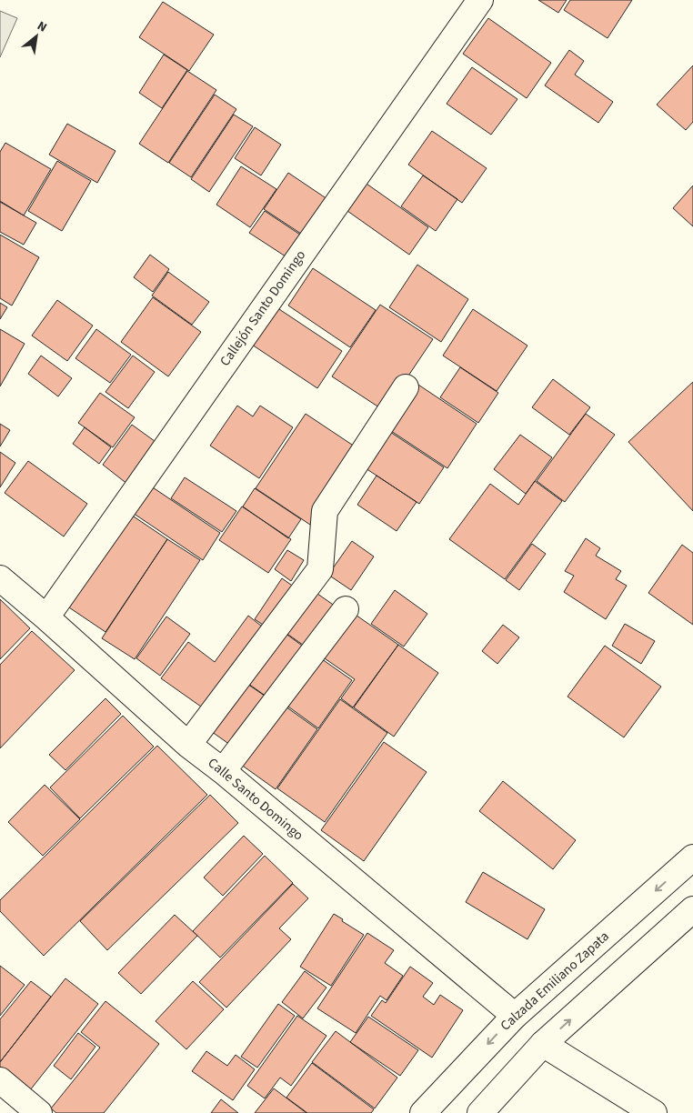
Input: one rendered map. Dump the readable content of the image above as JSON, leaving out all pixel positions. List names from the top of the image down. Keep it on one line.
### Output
{"streets":{"street":["Callejón Santo Domingo","Calle Santo Domingo","Calzada Emiliano Zapata"]},"crossings":[["Callejón Santo Domingo","Calle Santo Domingo"],["Calle Santo Domingo","Calzada Emiliano Zapata"]],"north":"top right"}
